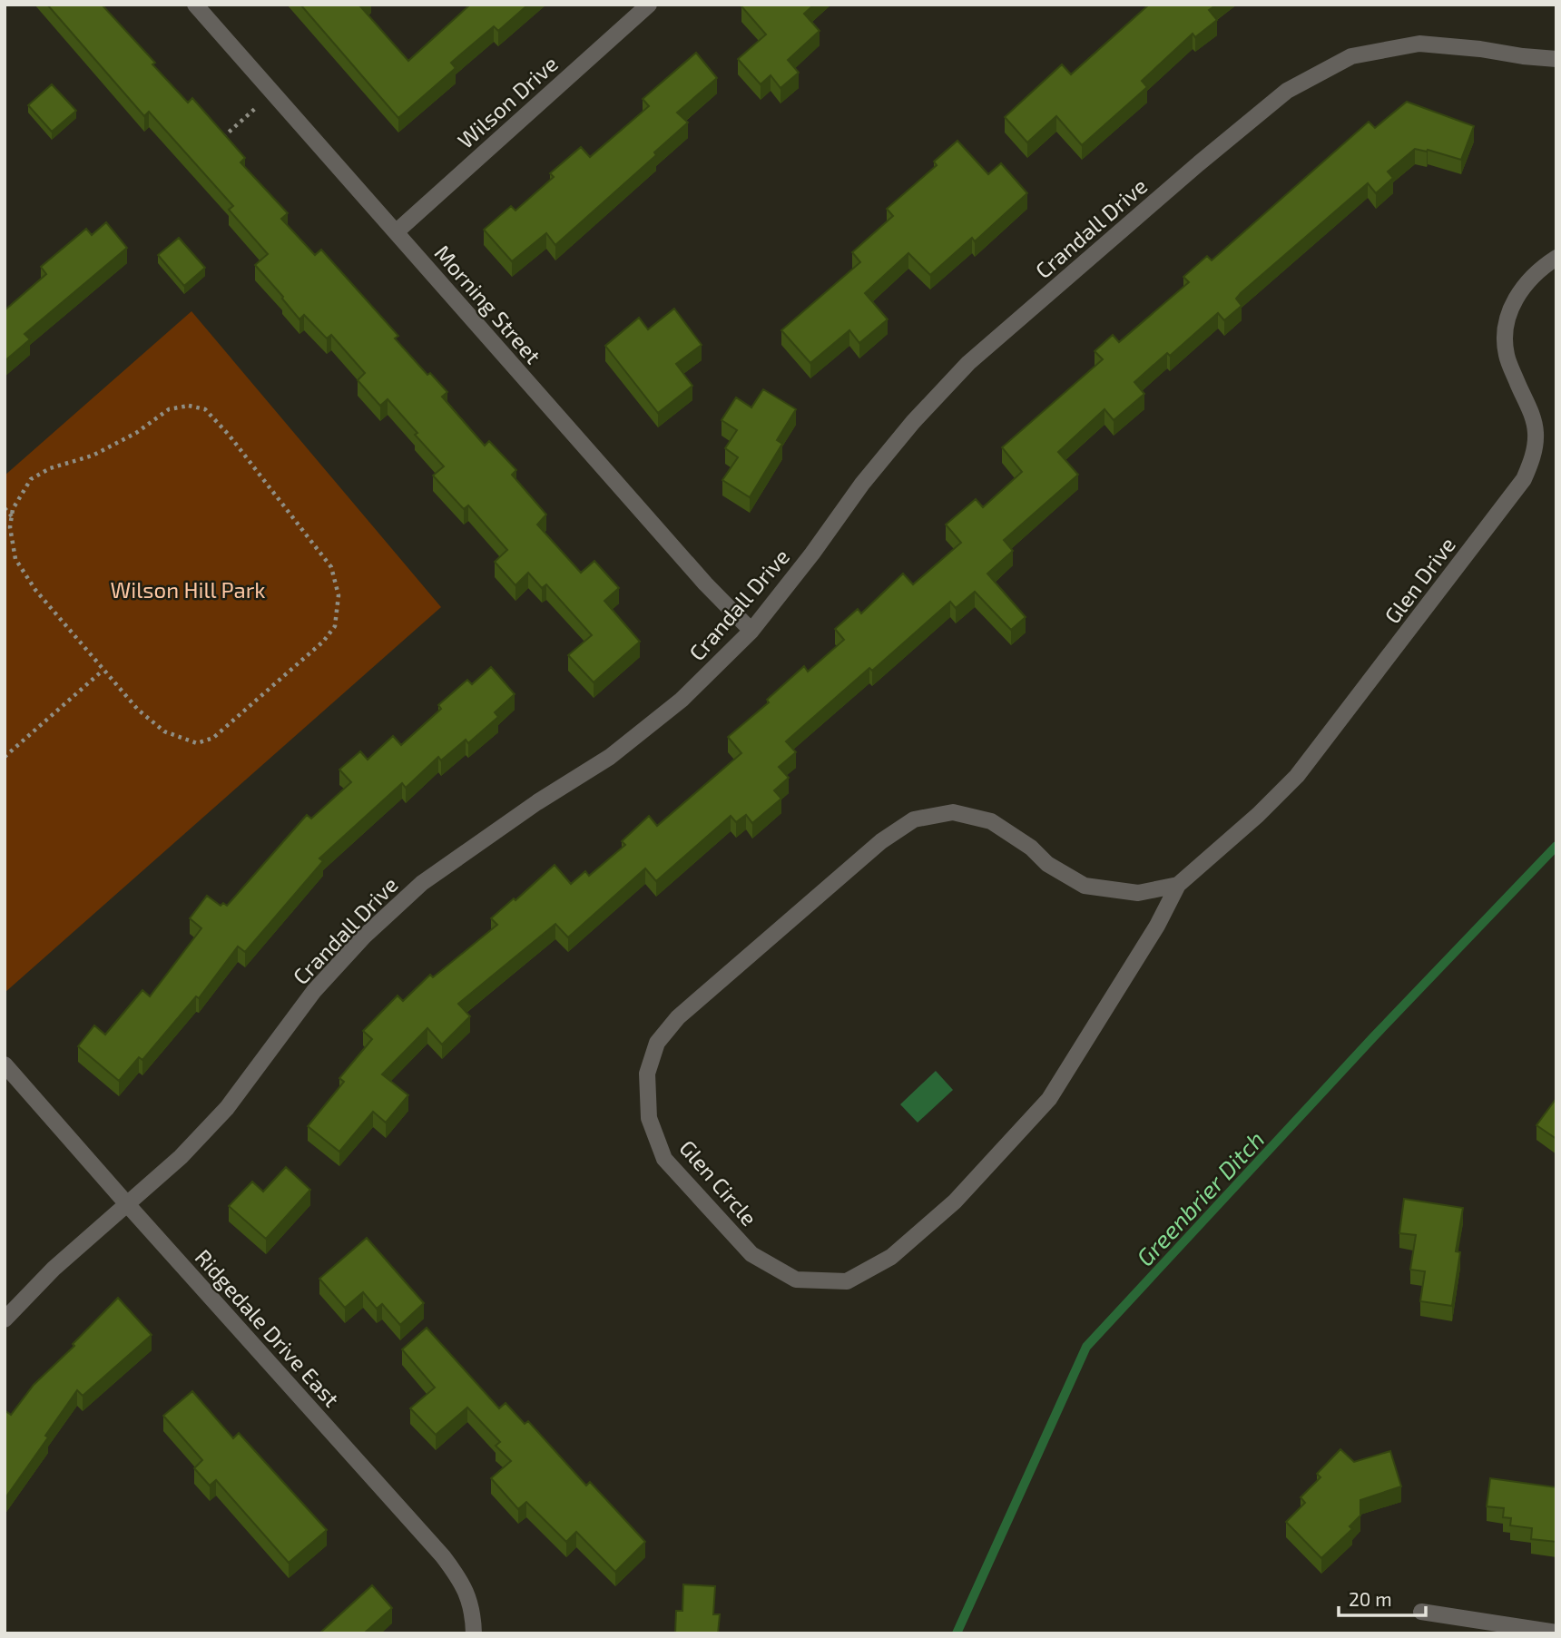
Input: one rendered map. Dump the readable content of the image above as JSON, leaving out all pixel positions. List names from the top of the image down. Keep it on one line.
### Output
{"streets":{"street":["Wilson Drive","Crandall Drive","Morning Street","Glen Drive","Glen Circle","Ridgedale Drive East"]},"crossings":[["Wilson Drive","Morning Street"],["Crandall Drive","Morning Street"],["Crandall Drive","Ridgedale Drive East"],["Glen Drive","Glen Circle"]],"water":["Greenbrier Ditch"],"parks":["Wilson Hill Park"],"scale_bar":"20 m"}
